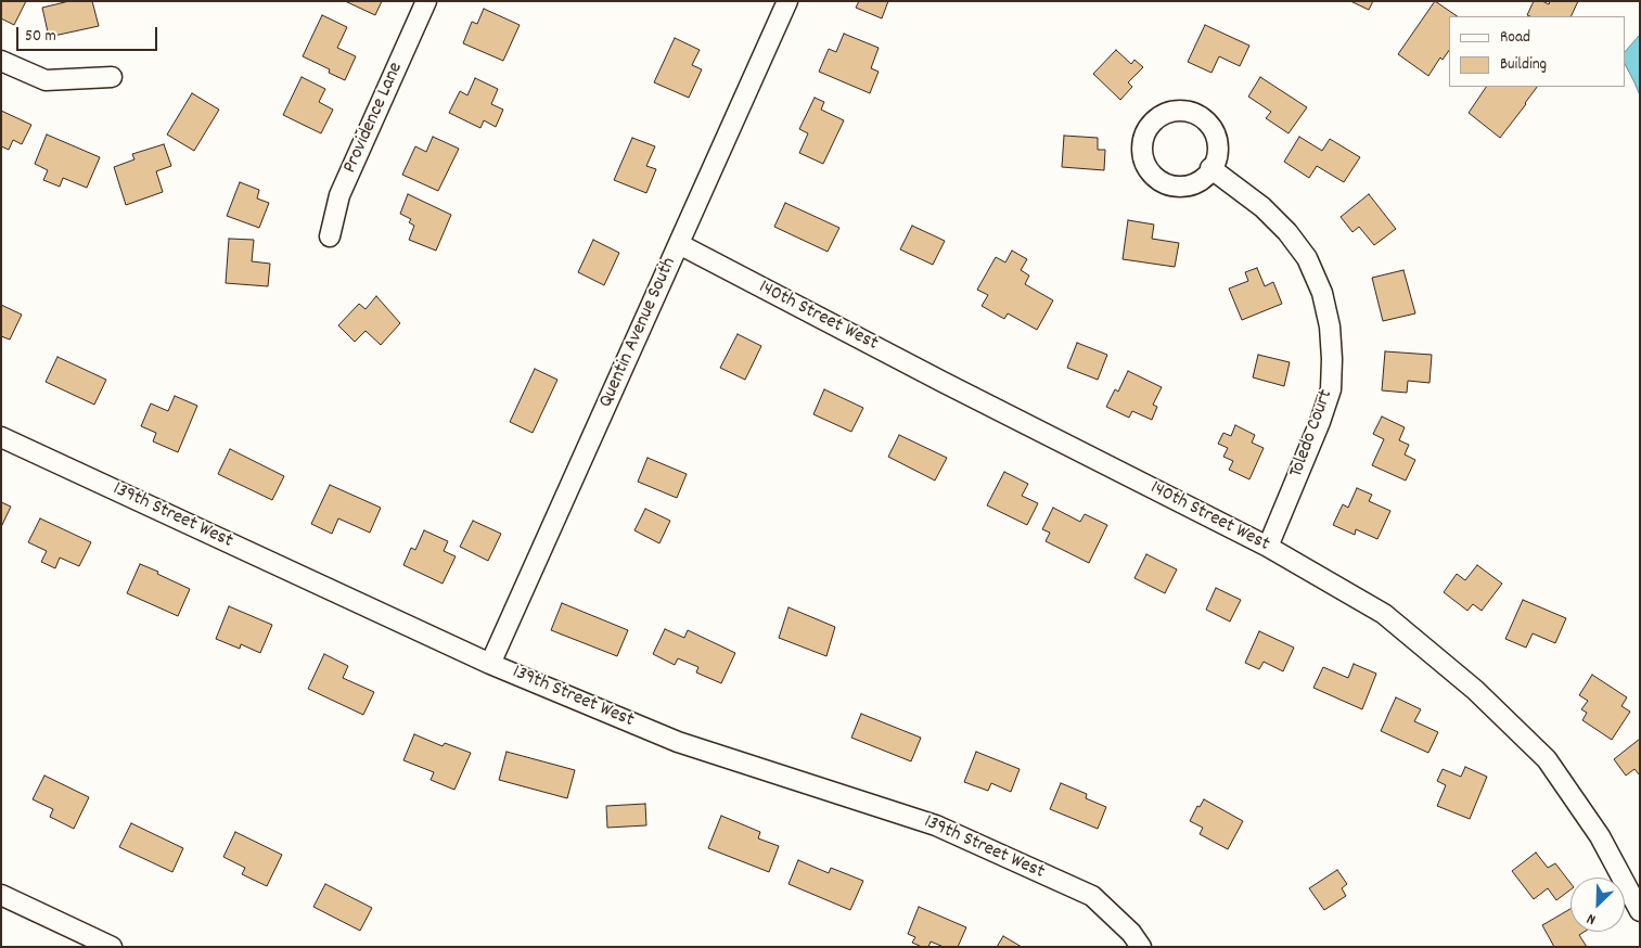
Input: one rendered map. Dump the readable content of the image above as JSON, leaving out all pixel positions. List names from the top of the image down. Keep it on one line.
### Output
{"streets":{"street":["Providence Lane","140th Street West","Quentin Avenue South","Toledo Court","139th Street West"]},"crossings":[["140th Street West","Quentin Avenue South"],["140th Street West","Toledo Court"],["Quentin Avenue South","139th Street West"]],"legend":["Road","Building"],"scale_bar":"50 m","north":"bottom left"}
